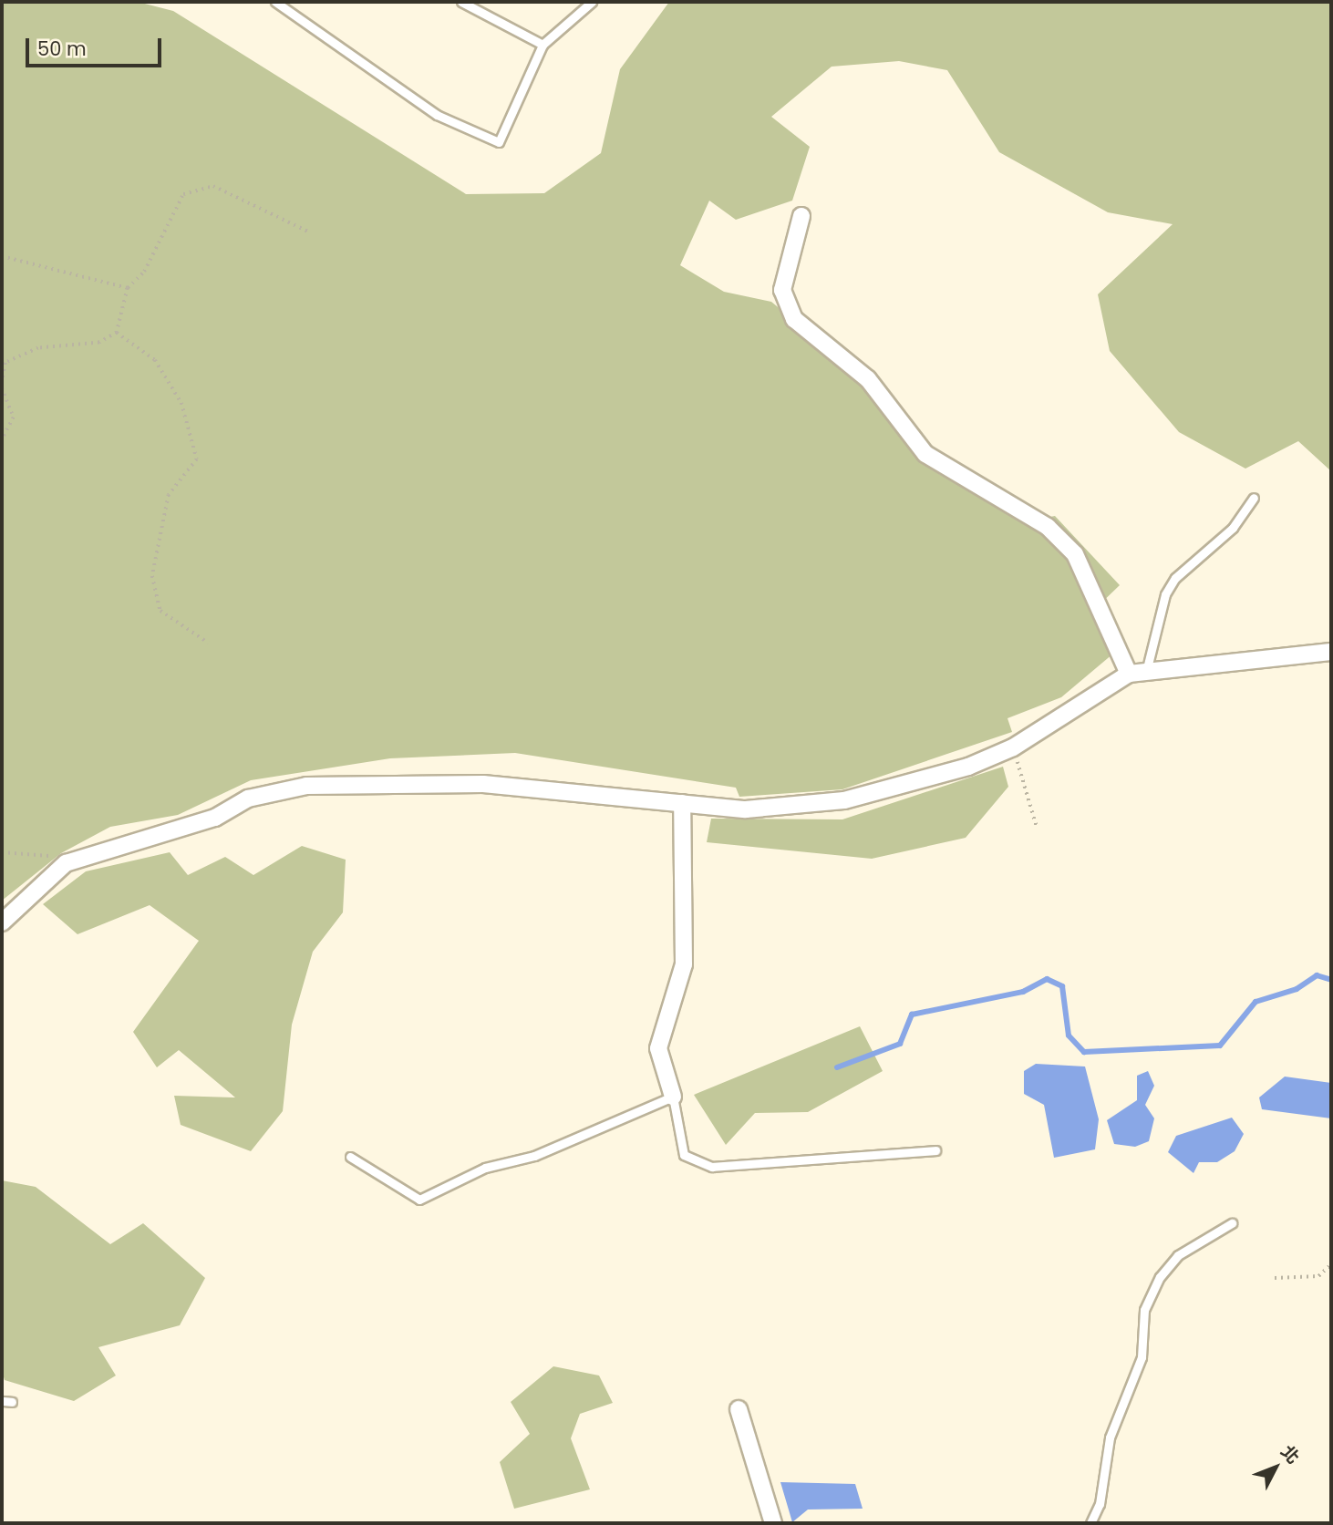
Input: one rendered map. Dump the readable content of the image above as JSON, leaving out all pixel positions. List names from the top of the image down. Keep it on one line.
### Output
{"scale_bar":"50 m","north":"top right"}
